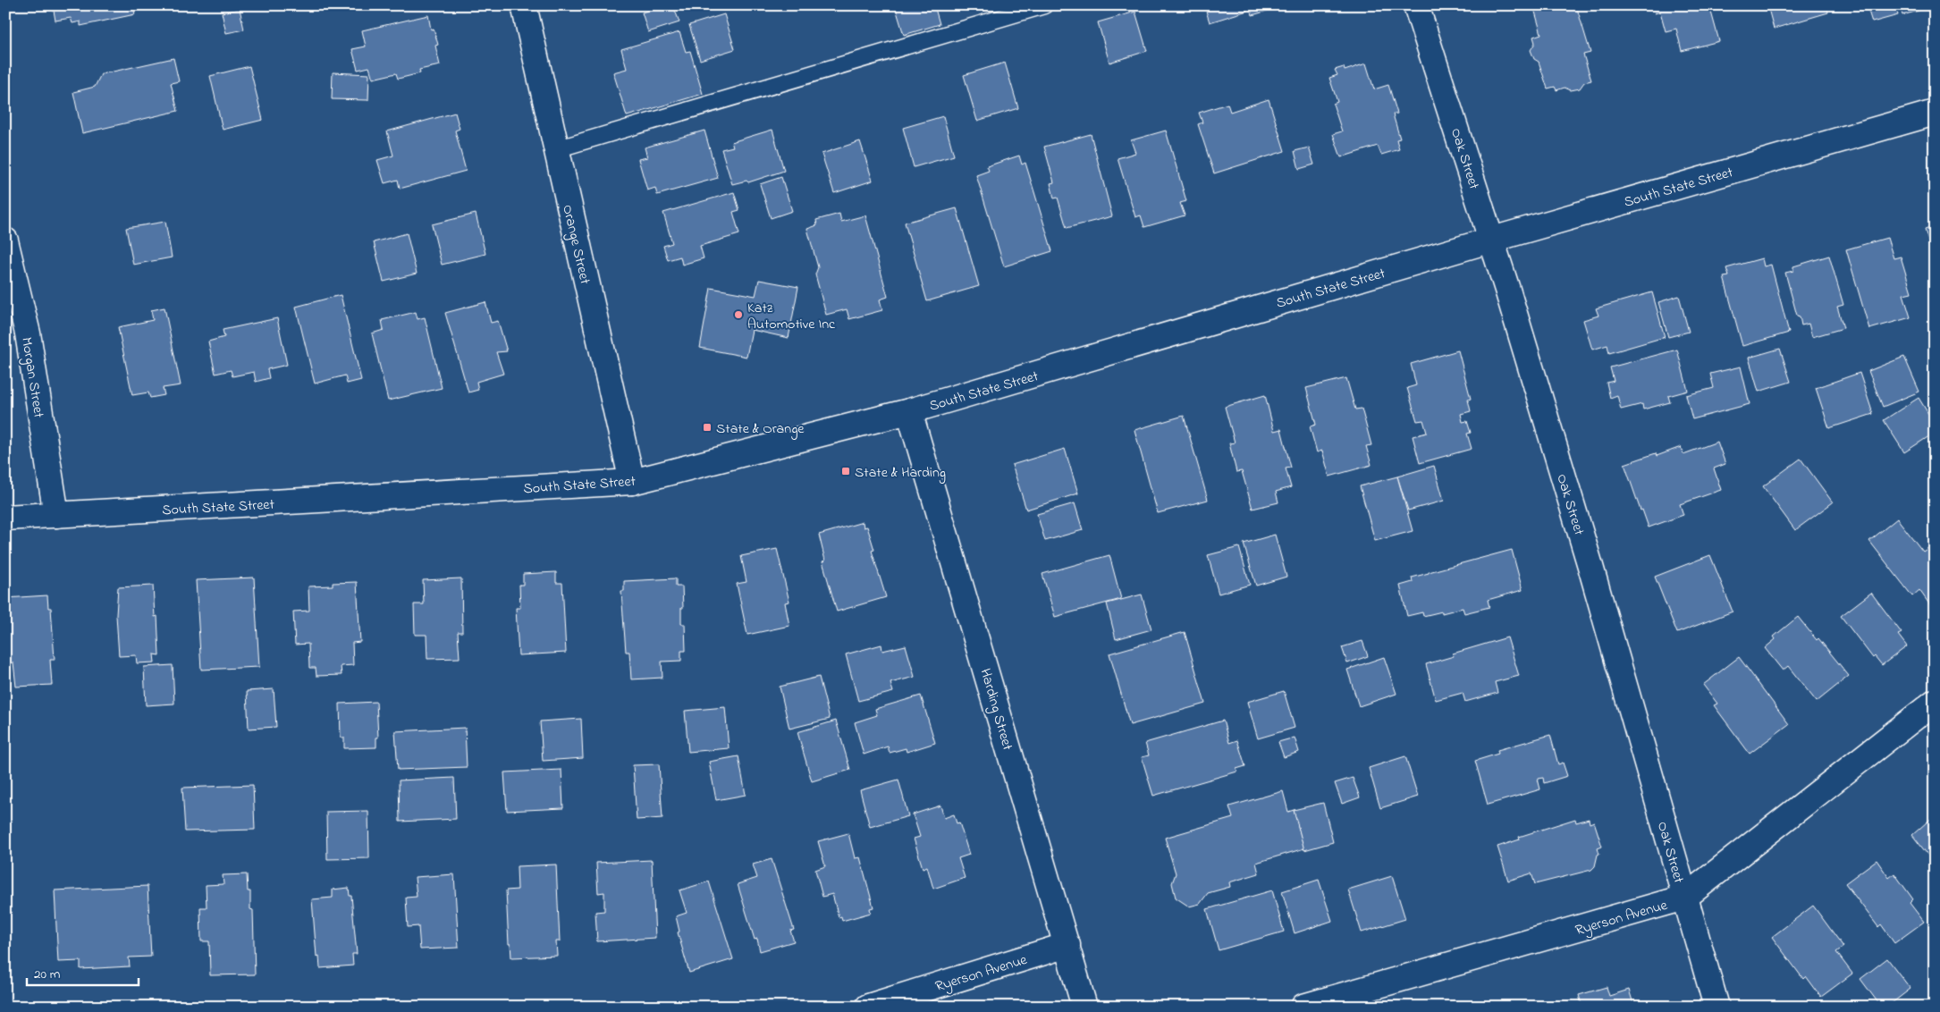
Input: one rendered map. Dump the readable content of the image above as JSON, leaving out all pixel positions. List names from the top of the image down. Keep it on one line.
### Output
{"streets":{"street":["Oak Street","South State Street","Orange Street","Morgan Street","Harding Street","Ryerson Avenue"]},"crossings":[["Oak Street","South State Street"],["Oak Street","Ryerson Avenue"],["South State Street","Orange Street"],["South State Street","Morgan Street"],["South State Street","Harding Street"],["Harding Street","Ryerson Avenue"]],"places":{"other":["Katz Automotive Inc"],"transit":["State & Orange","State & Harding"]},"scale_bar":"20 m"}
